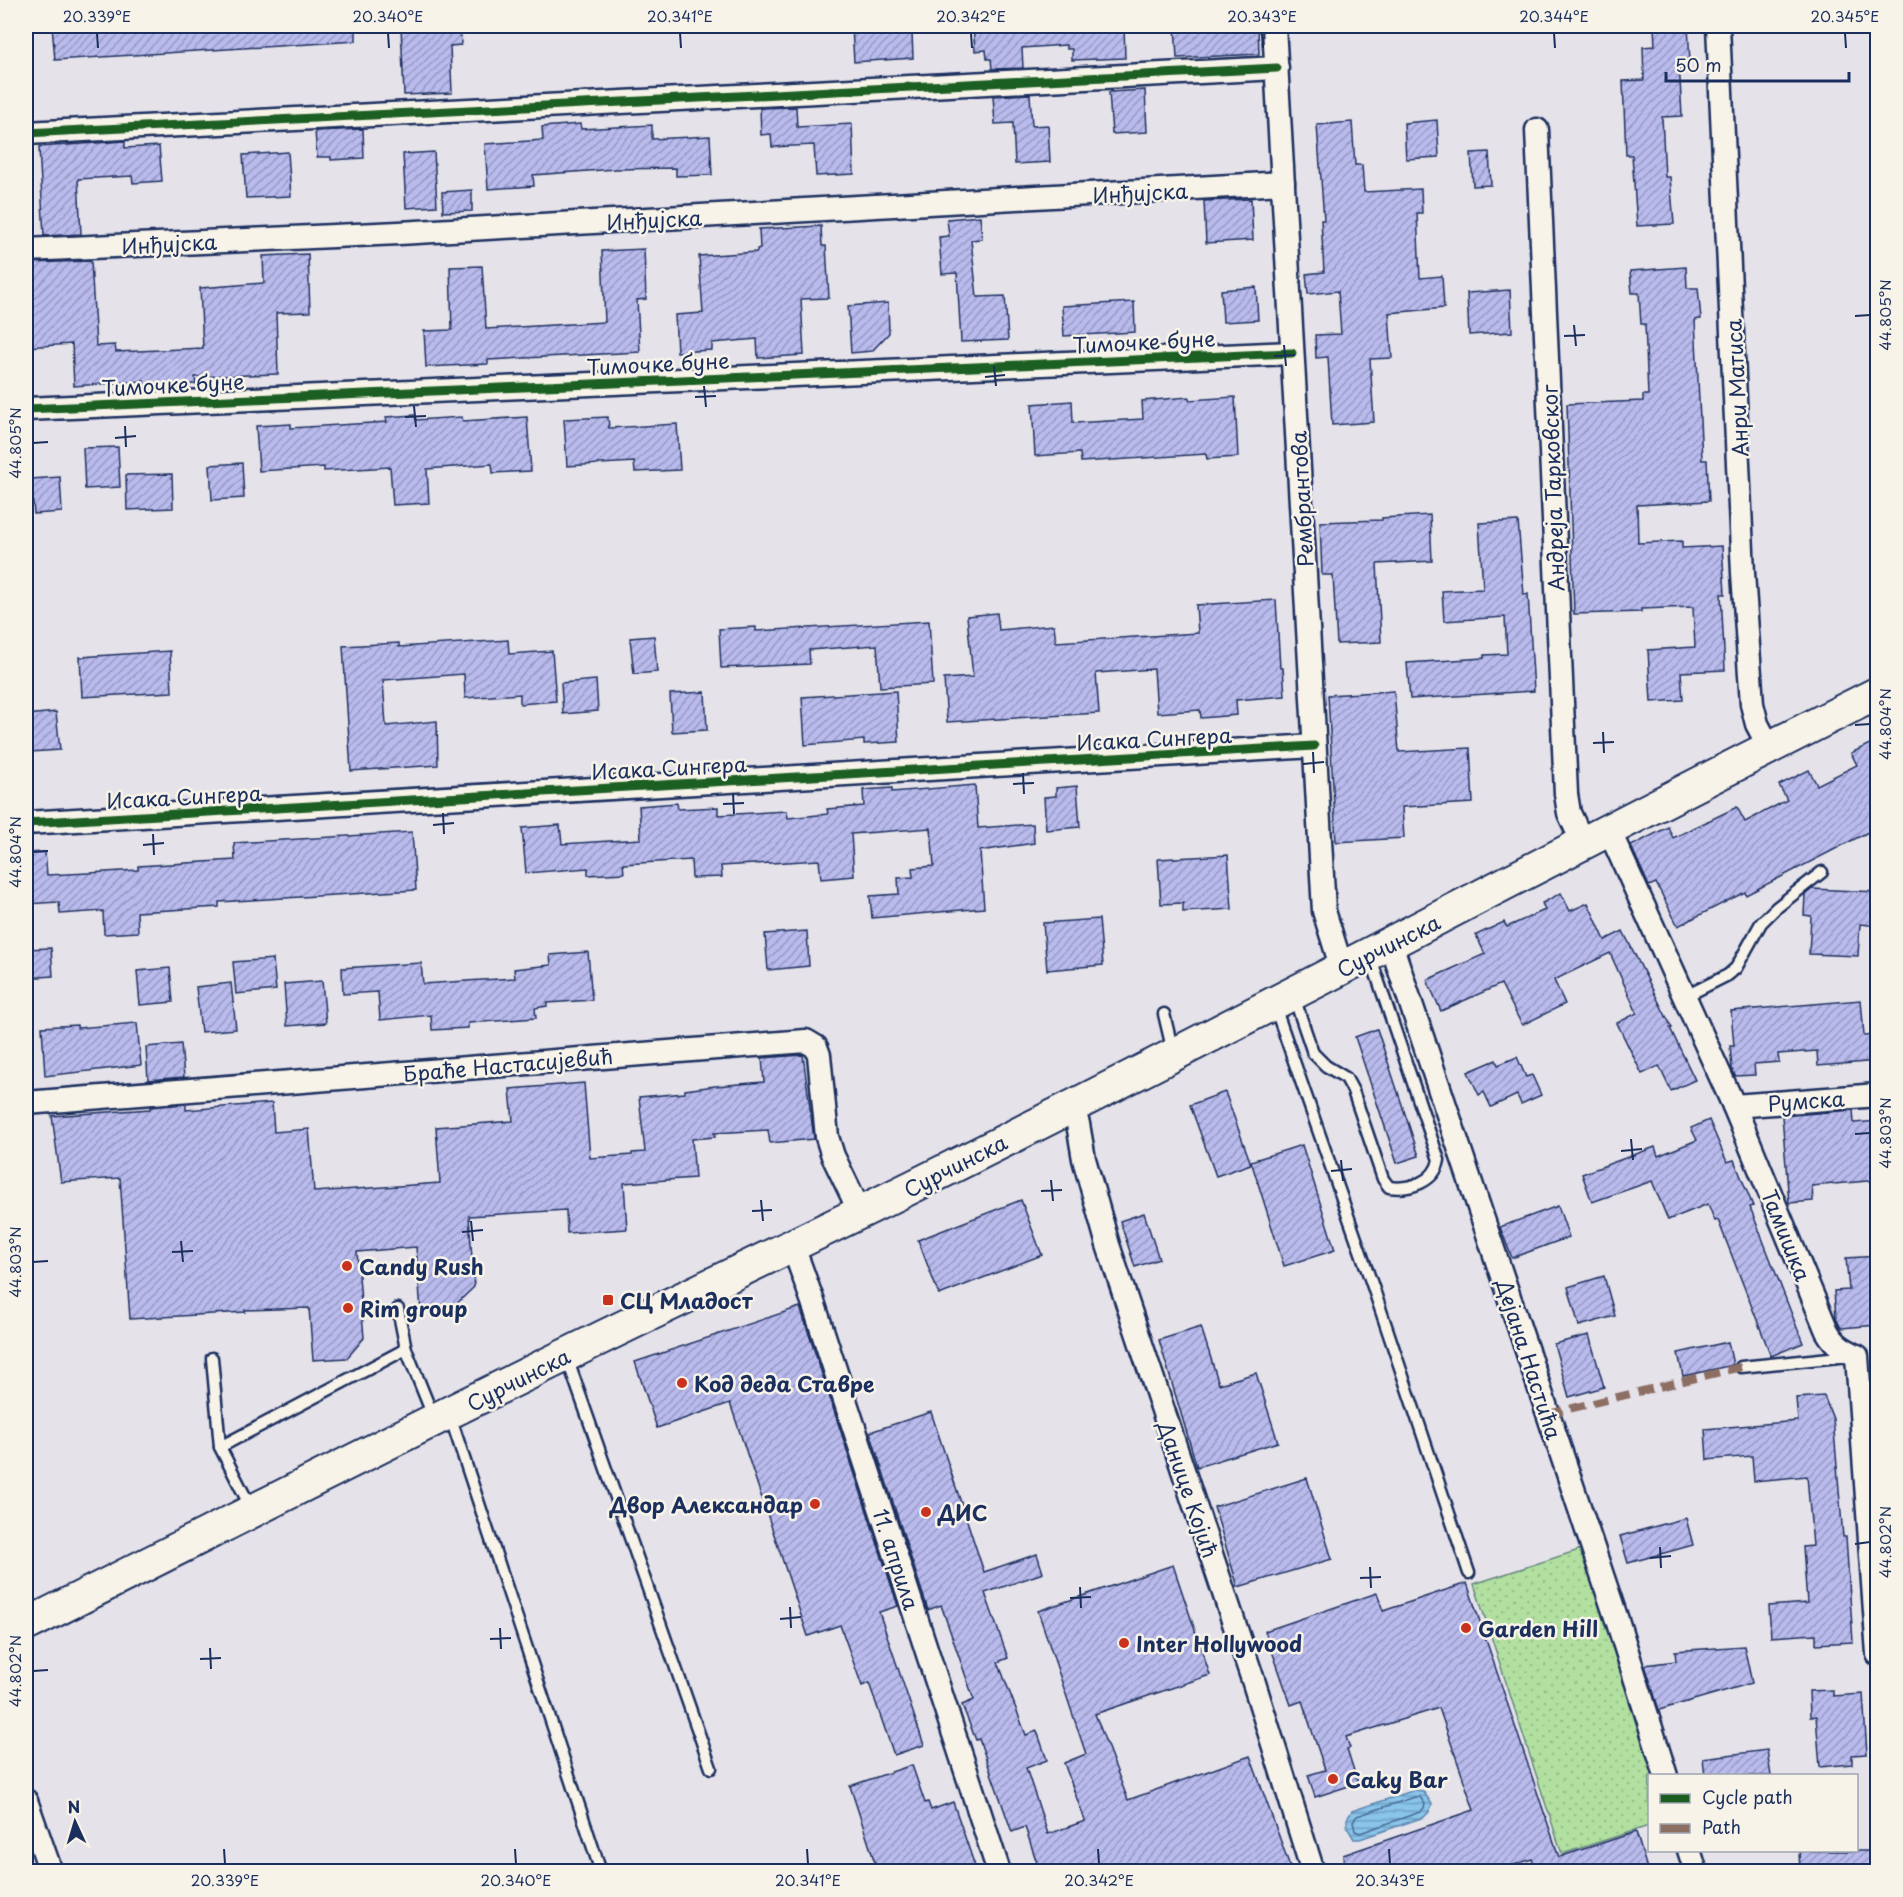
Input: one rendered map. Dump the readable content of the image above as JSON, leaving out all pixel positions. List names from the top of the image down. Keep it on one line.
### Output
{"streets":{"main road":["Сурчинска"],"street":["Инђијска","Тимочке буне","Анри Матиса","Андреја Тарковског","Рембрантова","Исака Сингера","Браће Настасијевић","Румска","Тамишка","Дејана Настића","Данице Којић","11. априла"]},"crossings":[["Инђијска","Рембрантова"],["Тимочке буне","Рембрантова"],["Анри Матиса","Сурчинска"],["Андреја Тарковског","Сурчинска"],["Андреја Тарковског","Тамишка"],["Рембрантова","Исака Сингера"],["Рембрантова","Сурчинска"],["Сурчинска","Браће Настасијевић"],["Сурчинска","Тамишка"],["Сурчинска","Дејана Настића"],["Сурчинска","Данице Којић"],["Сурчинска","11. априла"],["Румска","Тамишка"]],"places":{"other":["Candy Rush","Rim group","Код деда Ставре","Двор Александар","ДИС","Garden Hill","Inter Hollywood","Caky Bar"],"transit":["СЦ Младост"]},"legend":["Cycle path","Path"],"scale_bar":"50 m","north":"top","coordinates":["20.339°E","20.340°E","20.341°E","20.342°E","20.343°E","20.344°E","20.345°E","44.805°N","44.804°N","44.803°N","44.802°N"]}
